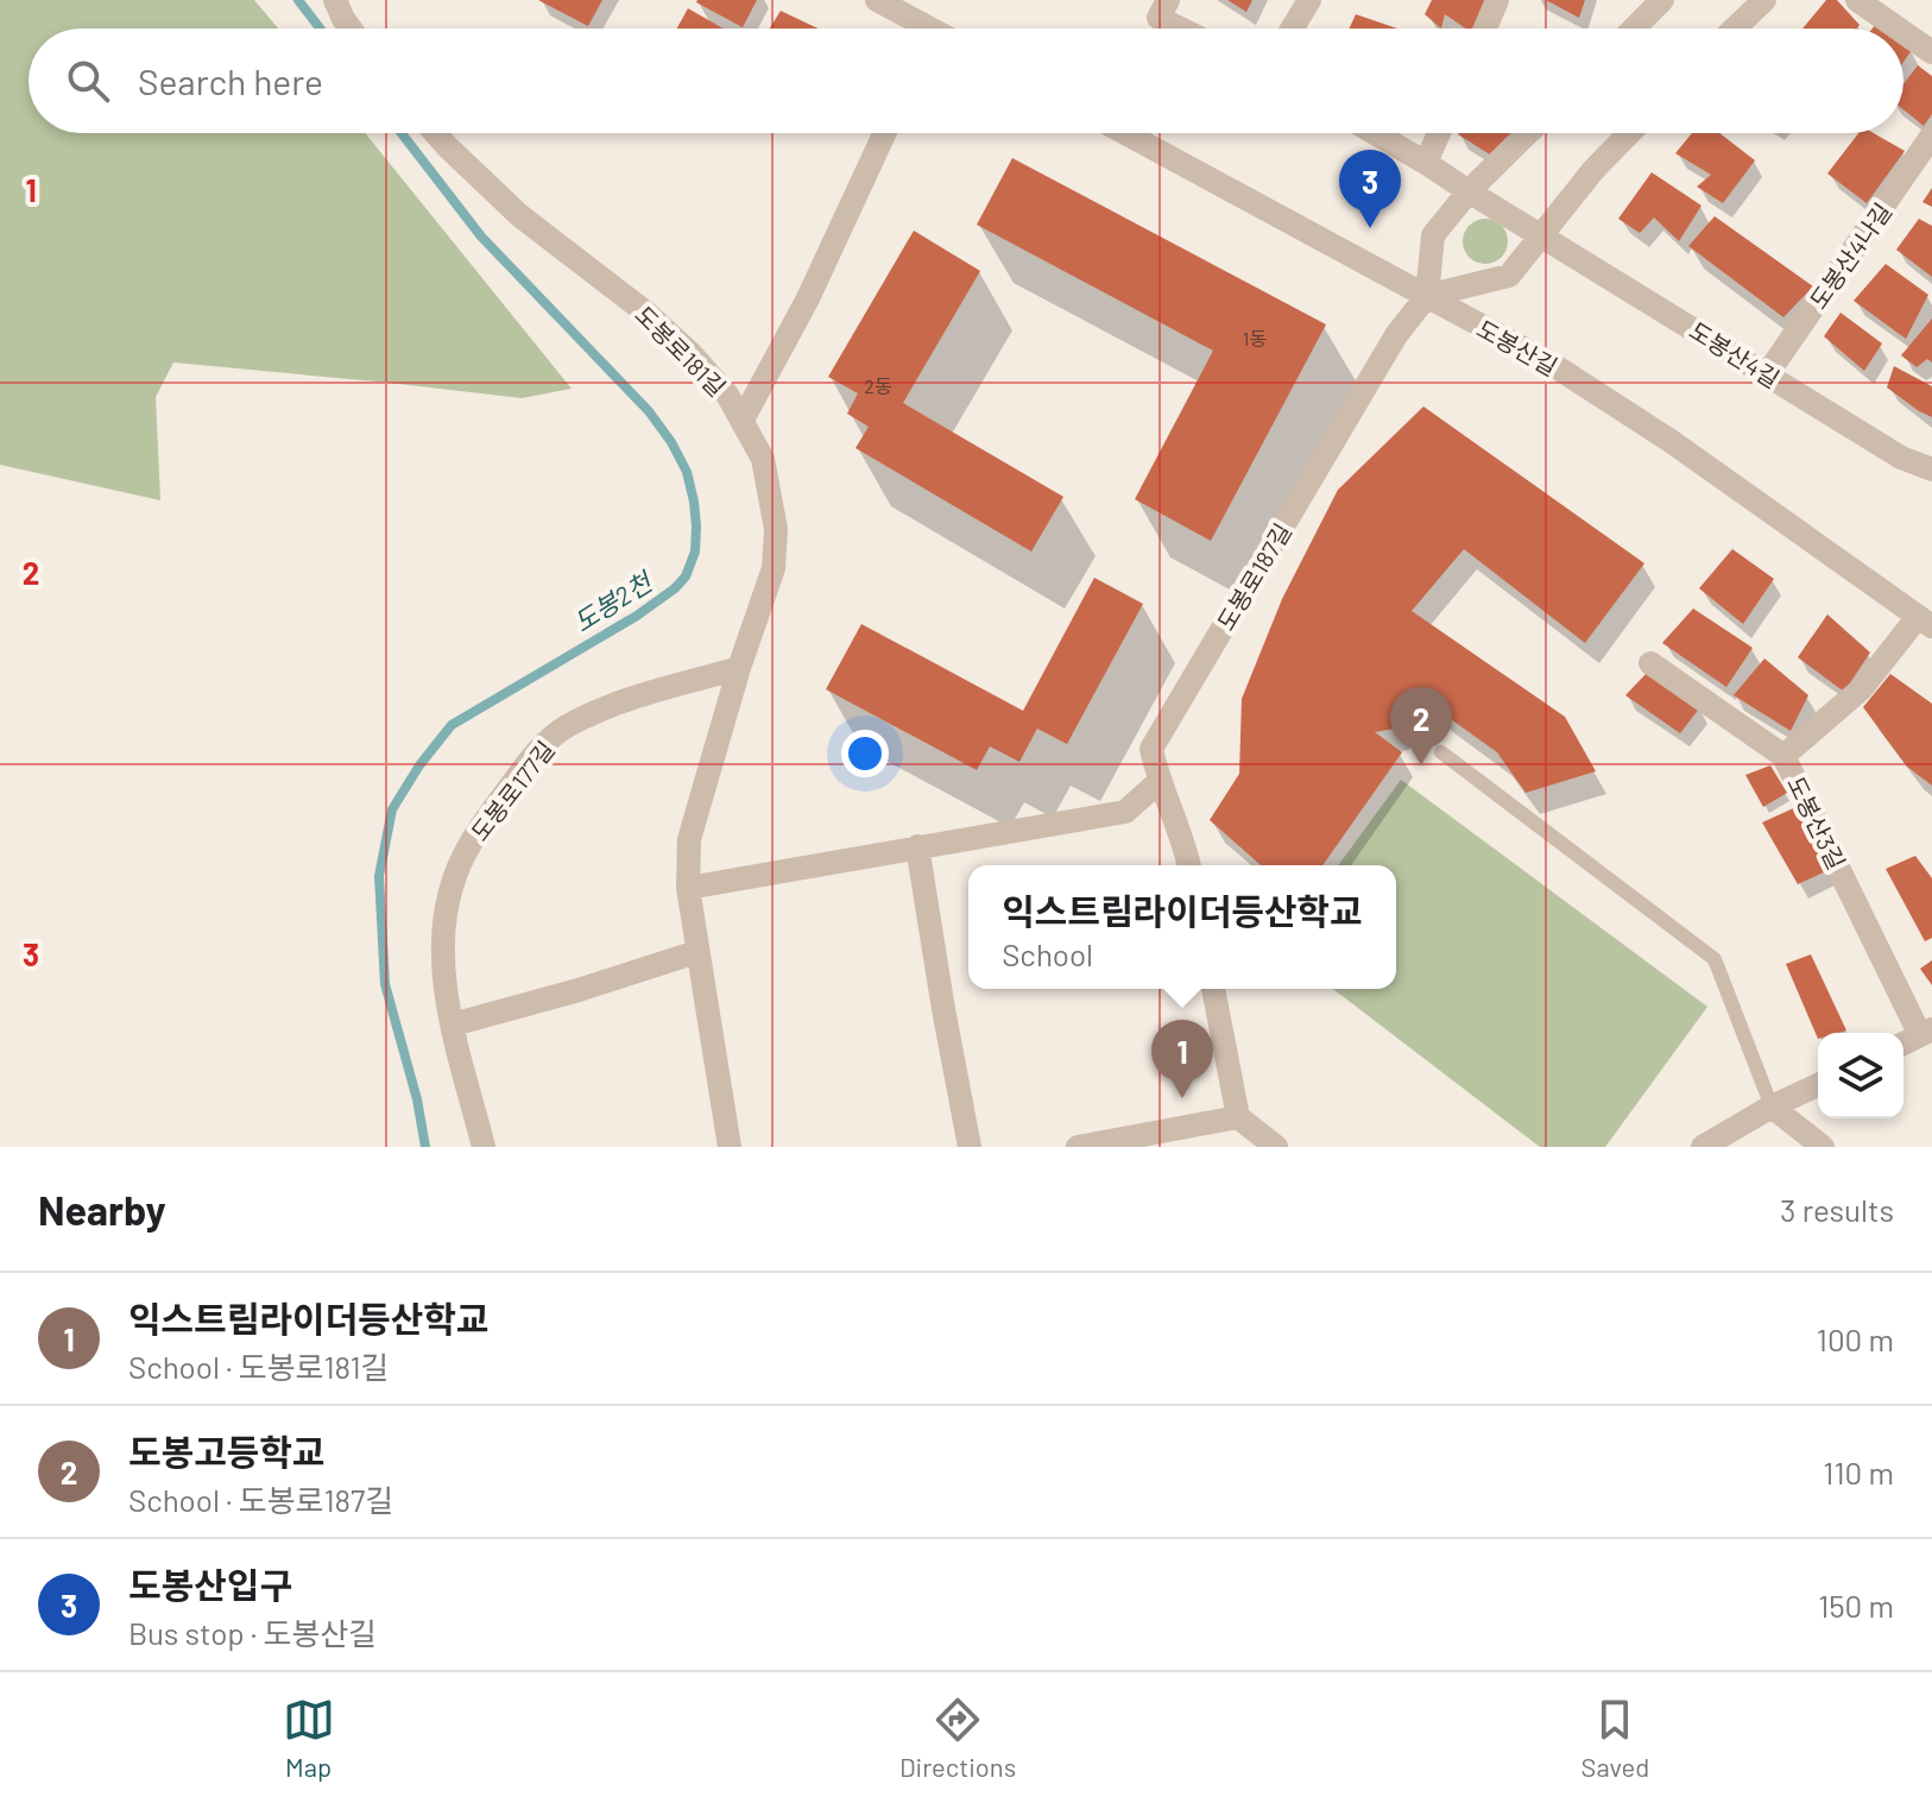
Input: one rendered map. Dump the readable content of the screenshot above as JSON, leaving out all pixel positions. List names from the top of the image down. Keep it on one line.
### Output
{"streets":{"street":["도봉산4나길","도봉산길","도봉로181길","도봉산4길","도봉로187길","도봉로177길","도봉산3길"]},"crossings":[["도봉산4나길","도봉산4길"],["도봉산길","도봉로187길"],["도봉산길","도봉산3길"],["도봉로181길","도봉로177길"]],"water":["도봉2천"],"house_numbers":["1동","2동"],"page":{"search":"Search here","pins":["3","2","1"],"popup":["익스트림라이더등산학교","School"],"heading":["Nearby","3 results"],"list":[{"mark":"1","name":"익스트림라이더등산학교","note":"School · 도봉로181길","value":"100 m"},{"mark":"2","name":"도봉고등학교","note":"School · 도봉로187길","value":"110 m"},{"mark":"3","name":"도봉산입구","note":"Bus stop · 도봉산길","value":"150 m"}],"nav":["Map","Directions","Saved"]},"grid":{"rows":["1","2","3"]}}
